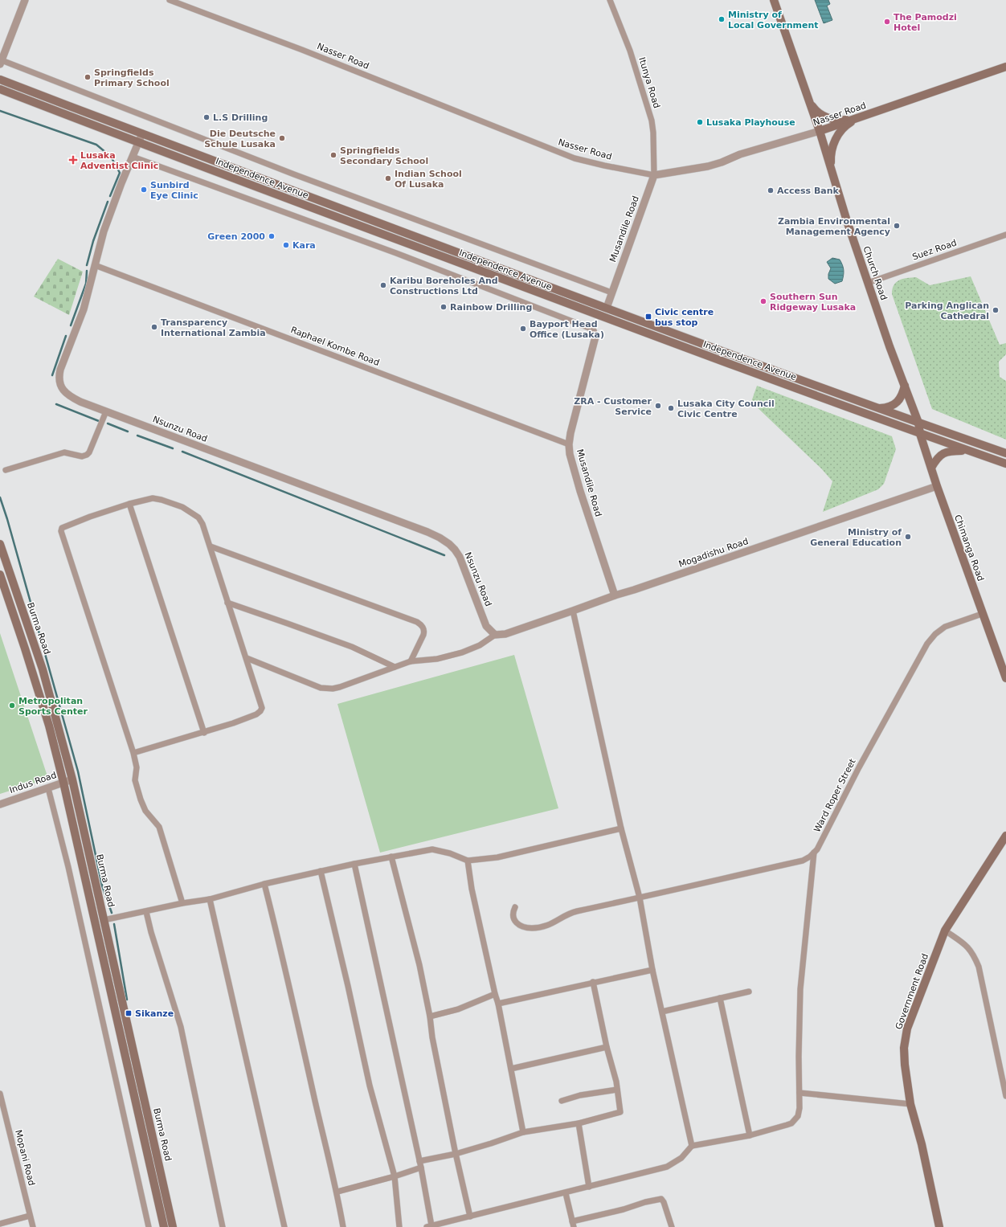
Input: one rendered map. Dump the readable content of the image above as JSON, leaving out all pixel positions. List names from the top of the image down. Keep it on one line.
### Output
{"streets":{"main road":["Nasser Road","Independence Avenue","Church Road","Chimanga Road","Burma Road","Government Road"],"street":["Itunya Road","Musandile Road","Suez Road","Raphael Kombe Road","Nsunzu Road","Mogadishu Road","Indus Road","Ward Roper Street","Mopani Road"]},"crossings":[["Nasser Road","Itunya Road"],["Nasser Road","Musandile Road"],["Nasser Road","Church Road"],["Itunya Road","Musandile Road"],["Independence Avenue","Musandile Road"],["Independence Avenue","Church Road"],["Independence Avenue","Nsunzu Road"],["Independence Avenue","Chimanga Road"],["Musandile Road","Raphael Kombe Road"],["Musandile Road","Mogadishu Road"],["Suez Road","Church Road"],["Church Road","Chimanga Road"],["Raphael Kombe Road","Nsunzu Road"],["Nsunzu Road","Mogadishu Road"],["Chimanga Road","Mogadishu Road"],["Chimanga Road","Ward Roper Street"],["Burma Road","Indus Road"]],"places":{"other":["Ministry of Local Government","The Pamodzi Hotel","Springfields Primary School","L.S Drilling","Lusaka Playhouse","Die Deutsche Schule Lusaka","Springfields Secondary School","Indian School Of Lusaka","Sunbird Eye Clinic","Access Bank","Zambia Environmental Management Agency","Green 2000","Kara","Karibu Boreholes And Constructions Ltd","Southern Sun Ridgeway Lusaka","Rainbow Drilling","Parking Anglican Cathedral","Transparency International Zambia","Bayport Head Office (Lusaka)","ZRA - Customer Service","Lusaka City Council Civic Centre","Ministry of General Education","Metropolitan Sports Center"],"health":["Lusaka Adventist Clinic"],"transit":["Civic centre bus stop","Sikanze"]}}
